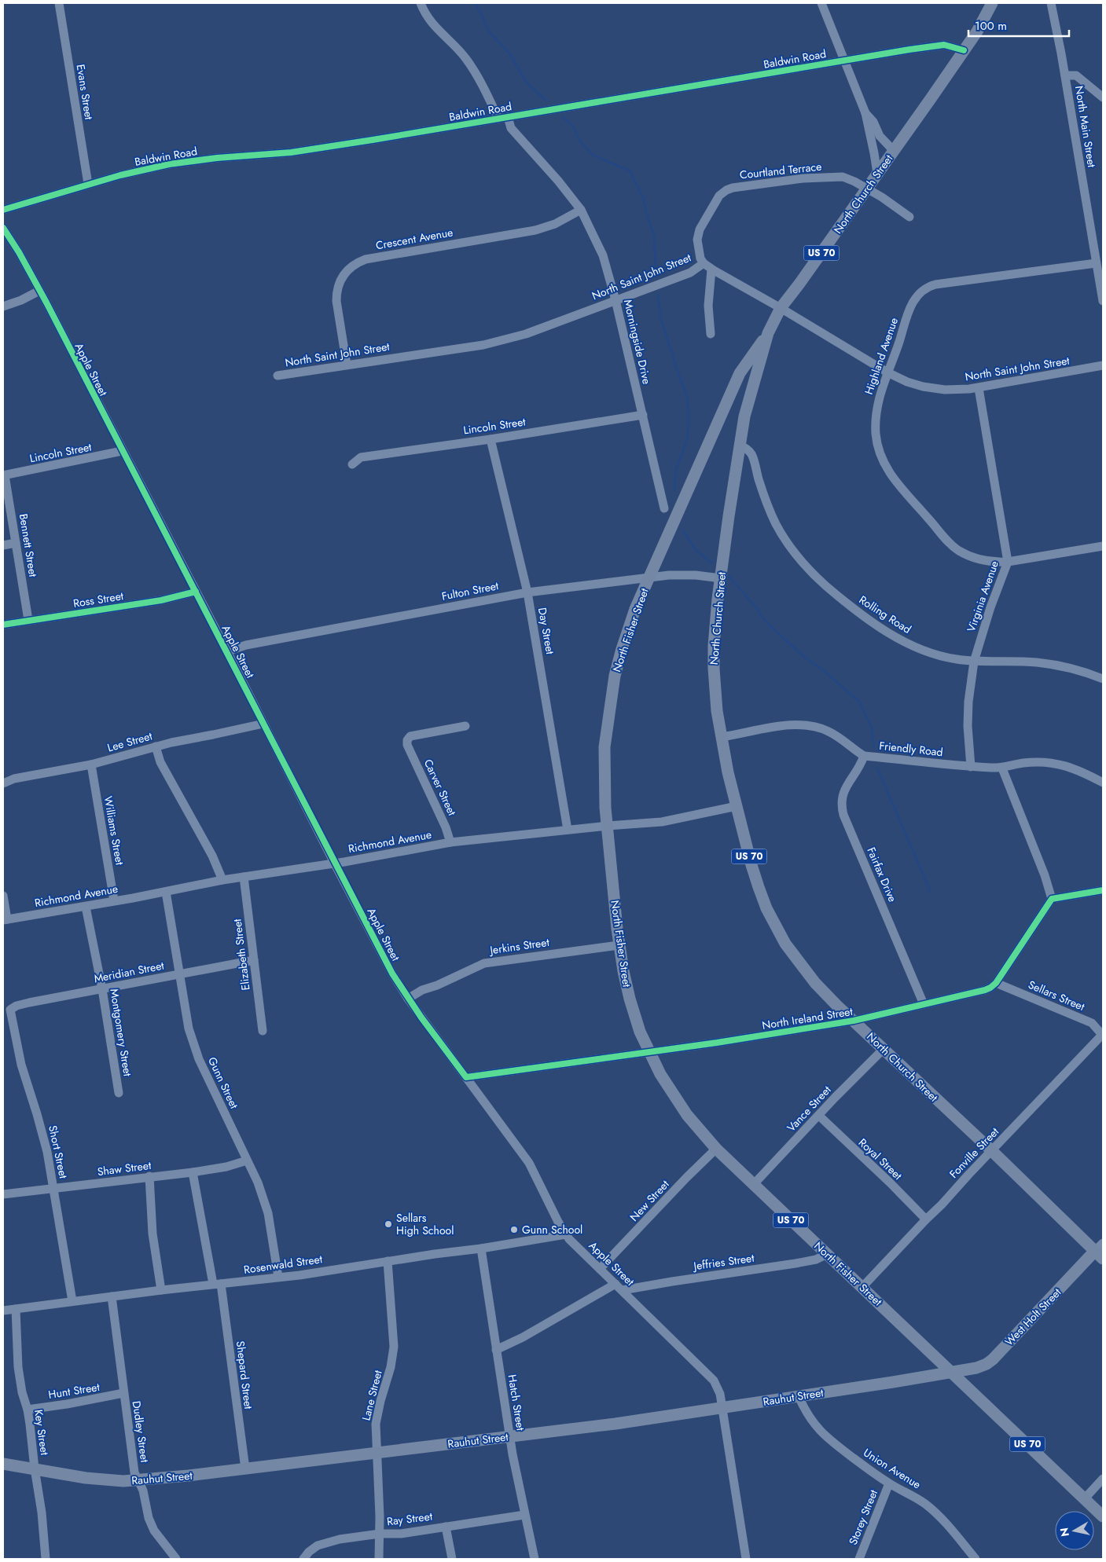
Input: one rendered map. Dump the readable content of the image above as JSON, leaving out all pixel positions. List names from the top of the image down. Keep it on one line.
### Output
{"streets":{"main road":["North Church Street","US 70","North Fisher Street","West Holt Street","Rauhut Street"],"street":["Baldwin Road","Evans Street","North Main Street","Courtland Terrace","Crescent Avenue","North Saint John Street","Morningside Drive","Highland Avenue","Apple Street","Lincoln Street","Bennett Street","Fulton Street","Virginia Avenue","Ross Street","Rolling Road","Day Street","Lee Street","Friendly Road","Carver Street","Williams Street","Richmond Avenue","Fairfax Drive","Jerkins Street","Elizabeth Street","Meridian Street","Sellars Street","North Ireland Street","Montgomery Street","Gunn Street","Vance Street","Short Street","Fonville Street","Royal Street","Shaw Street","New Street","Jeffries Street","Rosenwald Street","Shepard Street","Hunt Street","Lane Street","Hatch Street","Dudley Street","Key Street","Union Avenue","Storey Street","Ray Street"]},"crossings":[["Baldwin Road","Evans Street"],["Baldwin Road","North Church Street"],["Baldwin Road","Morningside Drive"],["North Main Street","Highland Avenue"],["Courtland Terrace","North Church Street"],["Courtland Terrace","North Saint John Street"],["North Church Street","North Saint John Street"],["North Church Street","Fulton Street"],["North Church Street","Rolling Road"],["North Church Street","North Fisher Street"],["North Church Street","Friendly Road"],["North Church Street","Richmond Avenue"],["North Church Street","North Ireland Street"],["North Church Street","Vance Street"],["North Church Street","Fonville Street"],["North Church Street","West Holt Street"],["Crescent Avenue","North Saint John Street"],["Crescent Avenue","Morningside Drive"],["North Saint John Street","Morningside Drive"],["North Saint John Street","Highland Avenue"],["North Saint John Street","Virginia Avenue"],["Morningside Drive","Lincoln Street"],["Highland Avenue","Virginia Avenue"],["Apple Street","Lincoln Street"],["Apple Street","Fulton Street"],["Apple Street","Ross Street"],["Apple Street","Lee Street"],["Apple Street","Richmond Avenue"],["Apple Street","Jerkins Street"],["Apple Street","North Ireland Street"],["Apple Street","New Street"],["Apple Street","Jeffries Street"],["Apple Street","Rosenwald Street"],["Apple Street","Rauhut Street"],["Lincoln Street","Bennett Street"],["Lincoln Street","Day Street"],["Bennett Street","Ross Street"],["Fulton Street","North Fisher Street"],["Fulton Street","Day Street"],["Virginia Avenue","Rolling Road"],["Virginia Avenue","Friendly Road"],["North Fisher Street","Richmond Avenue"],["North Fisher Street","Jerkins Street"],["North Fisher Street","North Ireland Street"],["North Fisher Street","Vance Street"],["North Fisher Street","Fonville Street"],["North Fisher Street","New Street"],["North Fisher Street","Jeffries Street"],["North Fisher Street","West Holt Street"],["North Fisher Street","Rauhut Street"],["Day Street","Richmond Avenue"],["Lee Street","Williams Street"],["Friendly Road","Fairfax Drive"],["Carver Street","Richmond Avenue"],["Williams Street","Richmond Avenue"],["Richmond Avenue","Elizabeth Street"],["Richmond Avenue","Montgomery Street"],["Richmond Avenue","Gunn Street"],["Fairfax Drive","North Ireland Street"],["Elizabeth Street","Meridian Street"],["Meridian Street","Montgomery Street"],["Meridian Street","Gunn Street"],["Meridian Street","Short Street"],["Sellars Street","North Ireland Street"],["Sellars Street","Fonville Street"],["Gunn Street","Shaw Street"],["Gunn Street","Rosenwald Street"],["Vance Street","Royal Street"],["Short Street","Shaw Street"],["Short Street","Rosenwald Street"],["Fonville Street","Royal Street"],["Shaw Street","Shepard Street"],["Jeffries Street","Hatch Street"],["Rosenwald Street","Shepard Street"],["Rosenwald Street","Lane Street"],["Rosenwald Street","Hatch Street"],["Rosenwald Street","Dudley Street"],["Rosenwald Street","Key Street"],["West Holt Street","Rauhut Street"],["Shepard Street","Rauhut Street"],["Hunt Street","Dudley Street"],["Hunt Street","Key Street"],["Lane Street","Rauhut Street"],["Lane Street","Ray Street"],["Rauhut Street","Hatch Street"],["Rauhut Street","Dudley Street"],["Rauhut Street","Key Street"],["Rauhut Street","Union Avenue"],["Hatch Street","Ray Street"],["Union Avenue","Storey Street"]],"places":["Sellars High School","Gunn School"],"scale_bar":"100 m","north":"left"}
